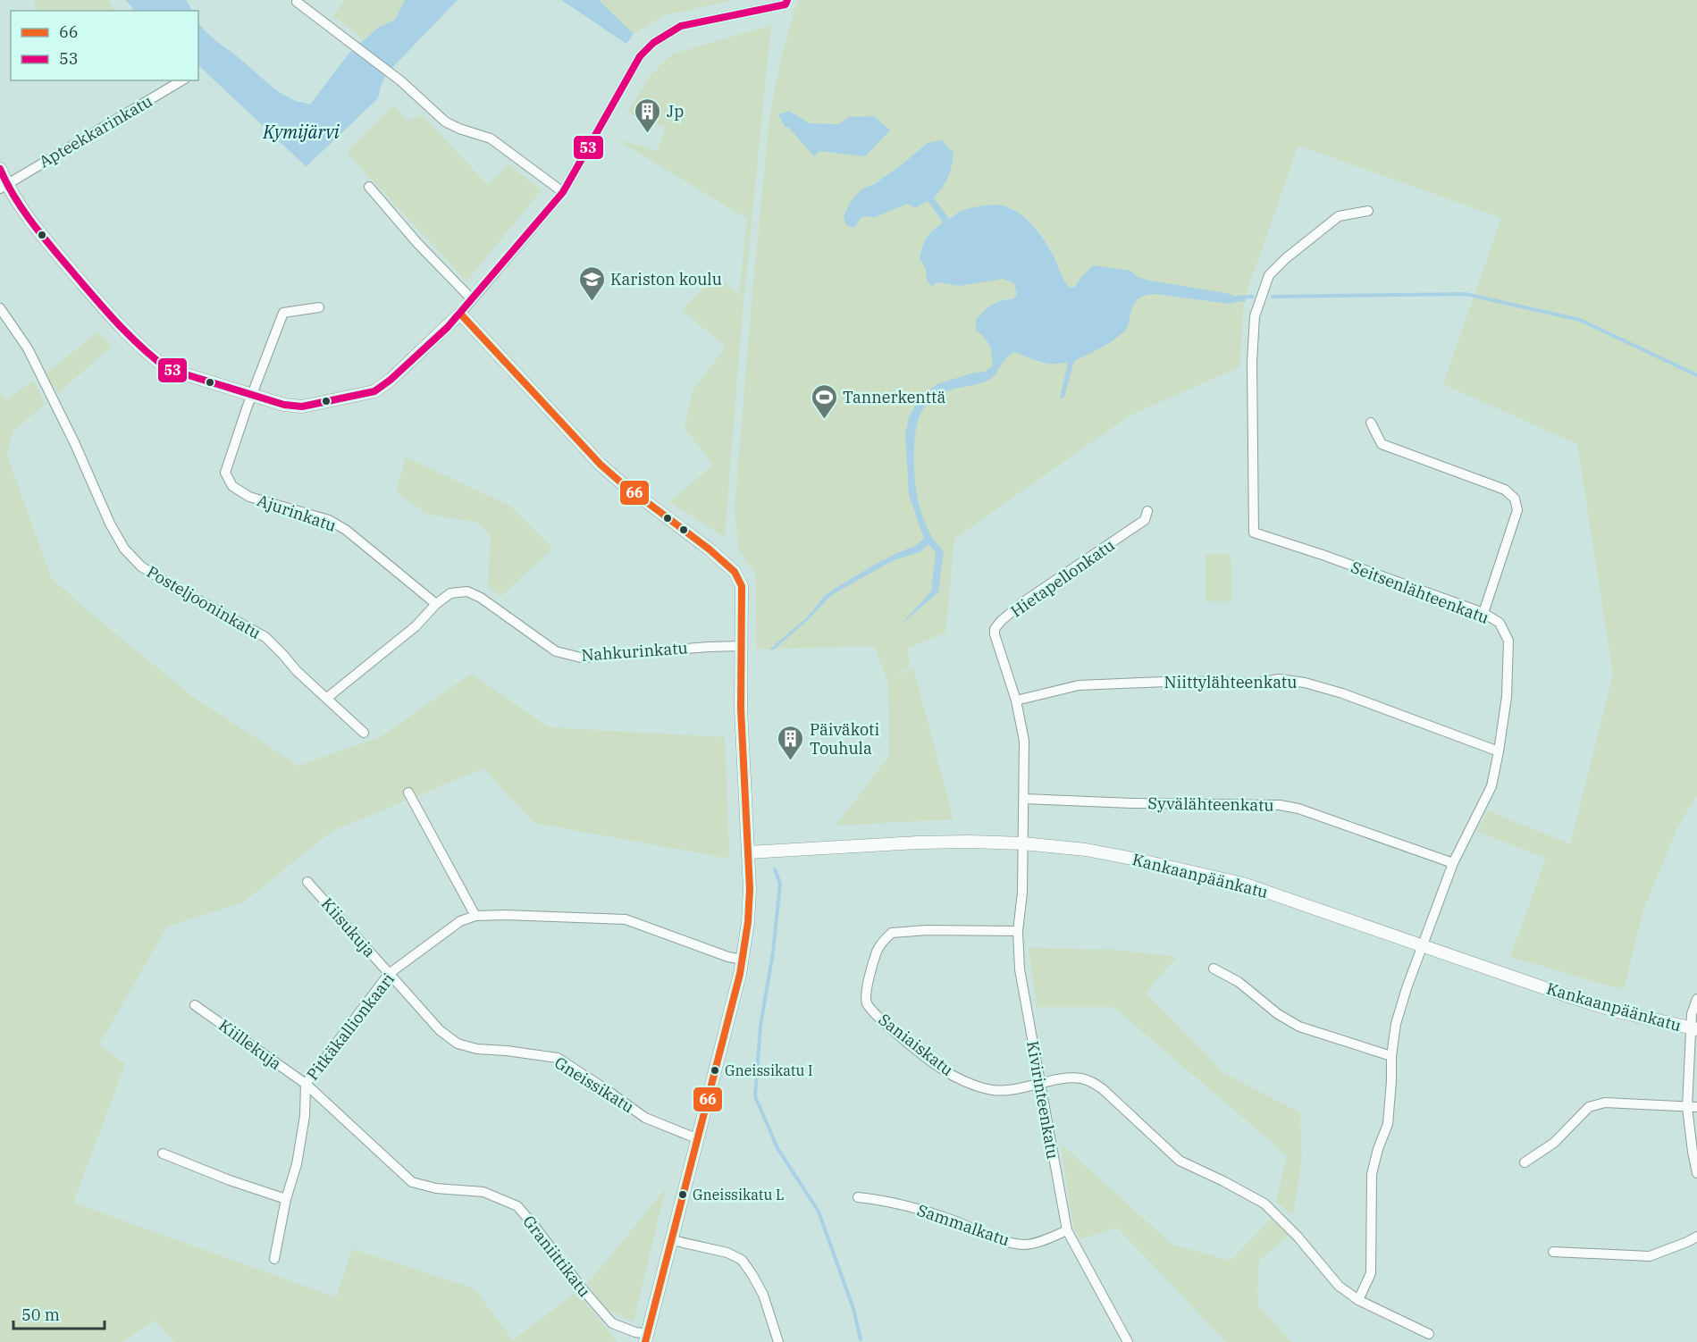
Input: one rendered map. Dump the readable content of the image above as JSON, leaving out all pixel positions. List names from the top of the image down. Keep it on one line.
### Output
{"streets":{"street":["Apteekkarinkatu","Ajurinkatu","Hietapellonkatu","Seitsenlähteenkatu","Posteljooninkatu","Nahkurinkatu","Niittylähteenkatu","Syvälähteenkatu","Kankaanpäänkatu","Kiisukuja","Pitkäkallionkaari","Kiillekuja","Saniaiskatu","Gneissikatu","Kivirinteenkatu","Sammalkatu","Graniittikatu"]},"crossings":[["Ajurinkatu","Nahkurinkatu"],["Hietapellonkatu","Niittylähteenkatu"],["Hietapellonkatu","Syvälähteenkatu"],["Hietapellonkatu","Kankaanpäänkatu"],["Hietapellonkatu","Kivirinteenkatu"],["Seitsenlähteenkatu","Niittylähteenkatu"],["Seitsenlähteenkatu","Syvälähteenkatu"],["Seitsenlähteenkatu","Kankaanpäänkatu"],["Posteljooninkatu","Nahkurinkatu"],["Kankaanpäänkatu","Kivirinteenkatu"],["Kiisukuja","Pitkäkallionkaari"],["Kiisukuja","Gneissikatu"],["Pitkäkallionkaari","Kiillekuja"],["Pitkäkallionkaari","Gneissikatu"],["Pitkäkallionkaari","Graniittikatu"],["Kiillekuja","Graniittikatu"],["Saniaiskatu","Kivirinteenkatu"],["Kivirinteenkatu","Sammalkatu"]],"water":["Kymijärvi"],"places":{"building":["Jp","Päiväkoti Touhula"],"school or university":["Kariston koulu"],"sports":["Tannerkenttä"],"other":["Gneissikatu I","Gneissikatu L"]},"lines":["transit line 53","transit line 66"],"legend":["66","53"],"scale_bar":"50 m"}
